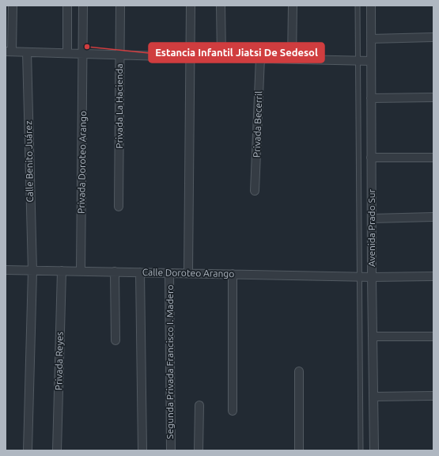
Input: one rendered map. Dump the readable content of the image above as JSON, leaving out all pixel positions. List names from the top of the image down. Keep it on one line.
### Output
{"streets":{"street":["Privada La Hacienda","Privada Becerril","Calle Benito Juárez","Privada Doroteo Arango","Avenida Prado Sur","Calle Doroteo Arango","Privada Reyes","Segunda Privada Francisco I. Madero"]},"crossings":[["Calle Benito Juárez","Calle Doroteo Arango"],["Privada Doroteo Arango","Calle Doroteo Arango"],["Avenida Prado Sur","Calle Doroteo Arango"],["Calle Doroteo Arango","Privada Reyes"],["Calle Doroteo Arango","Segunda Privada Francisco I. Madero"]],"places":["Estancia Infantil Jiatsi De Sedesol"]}
